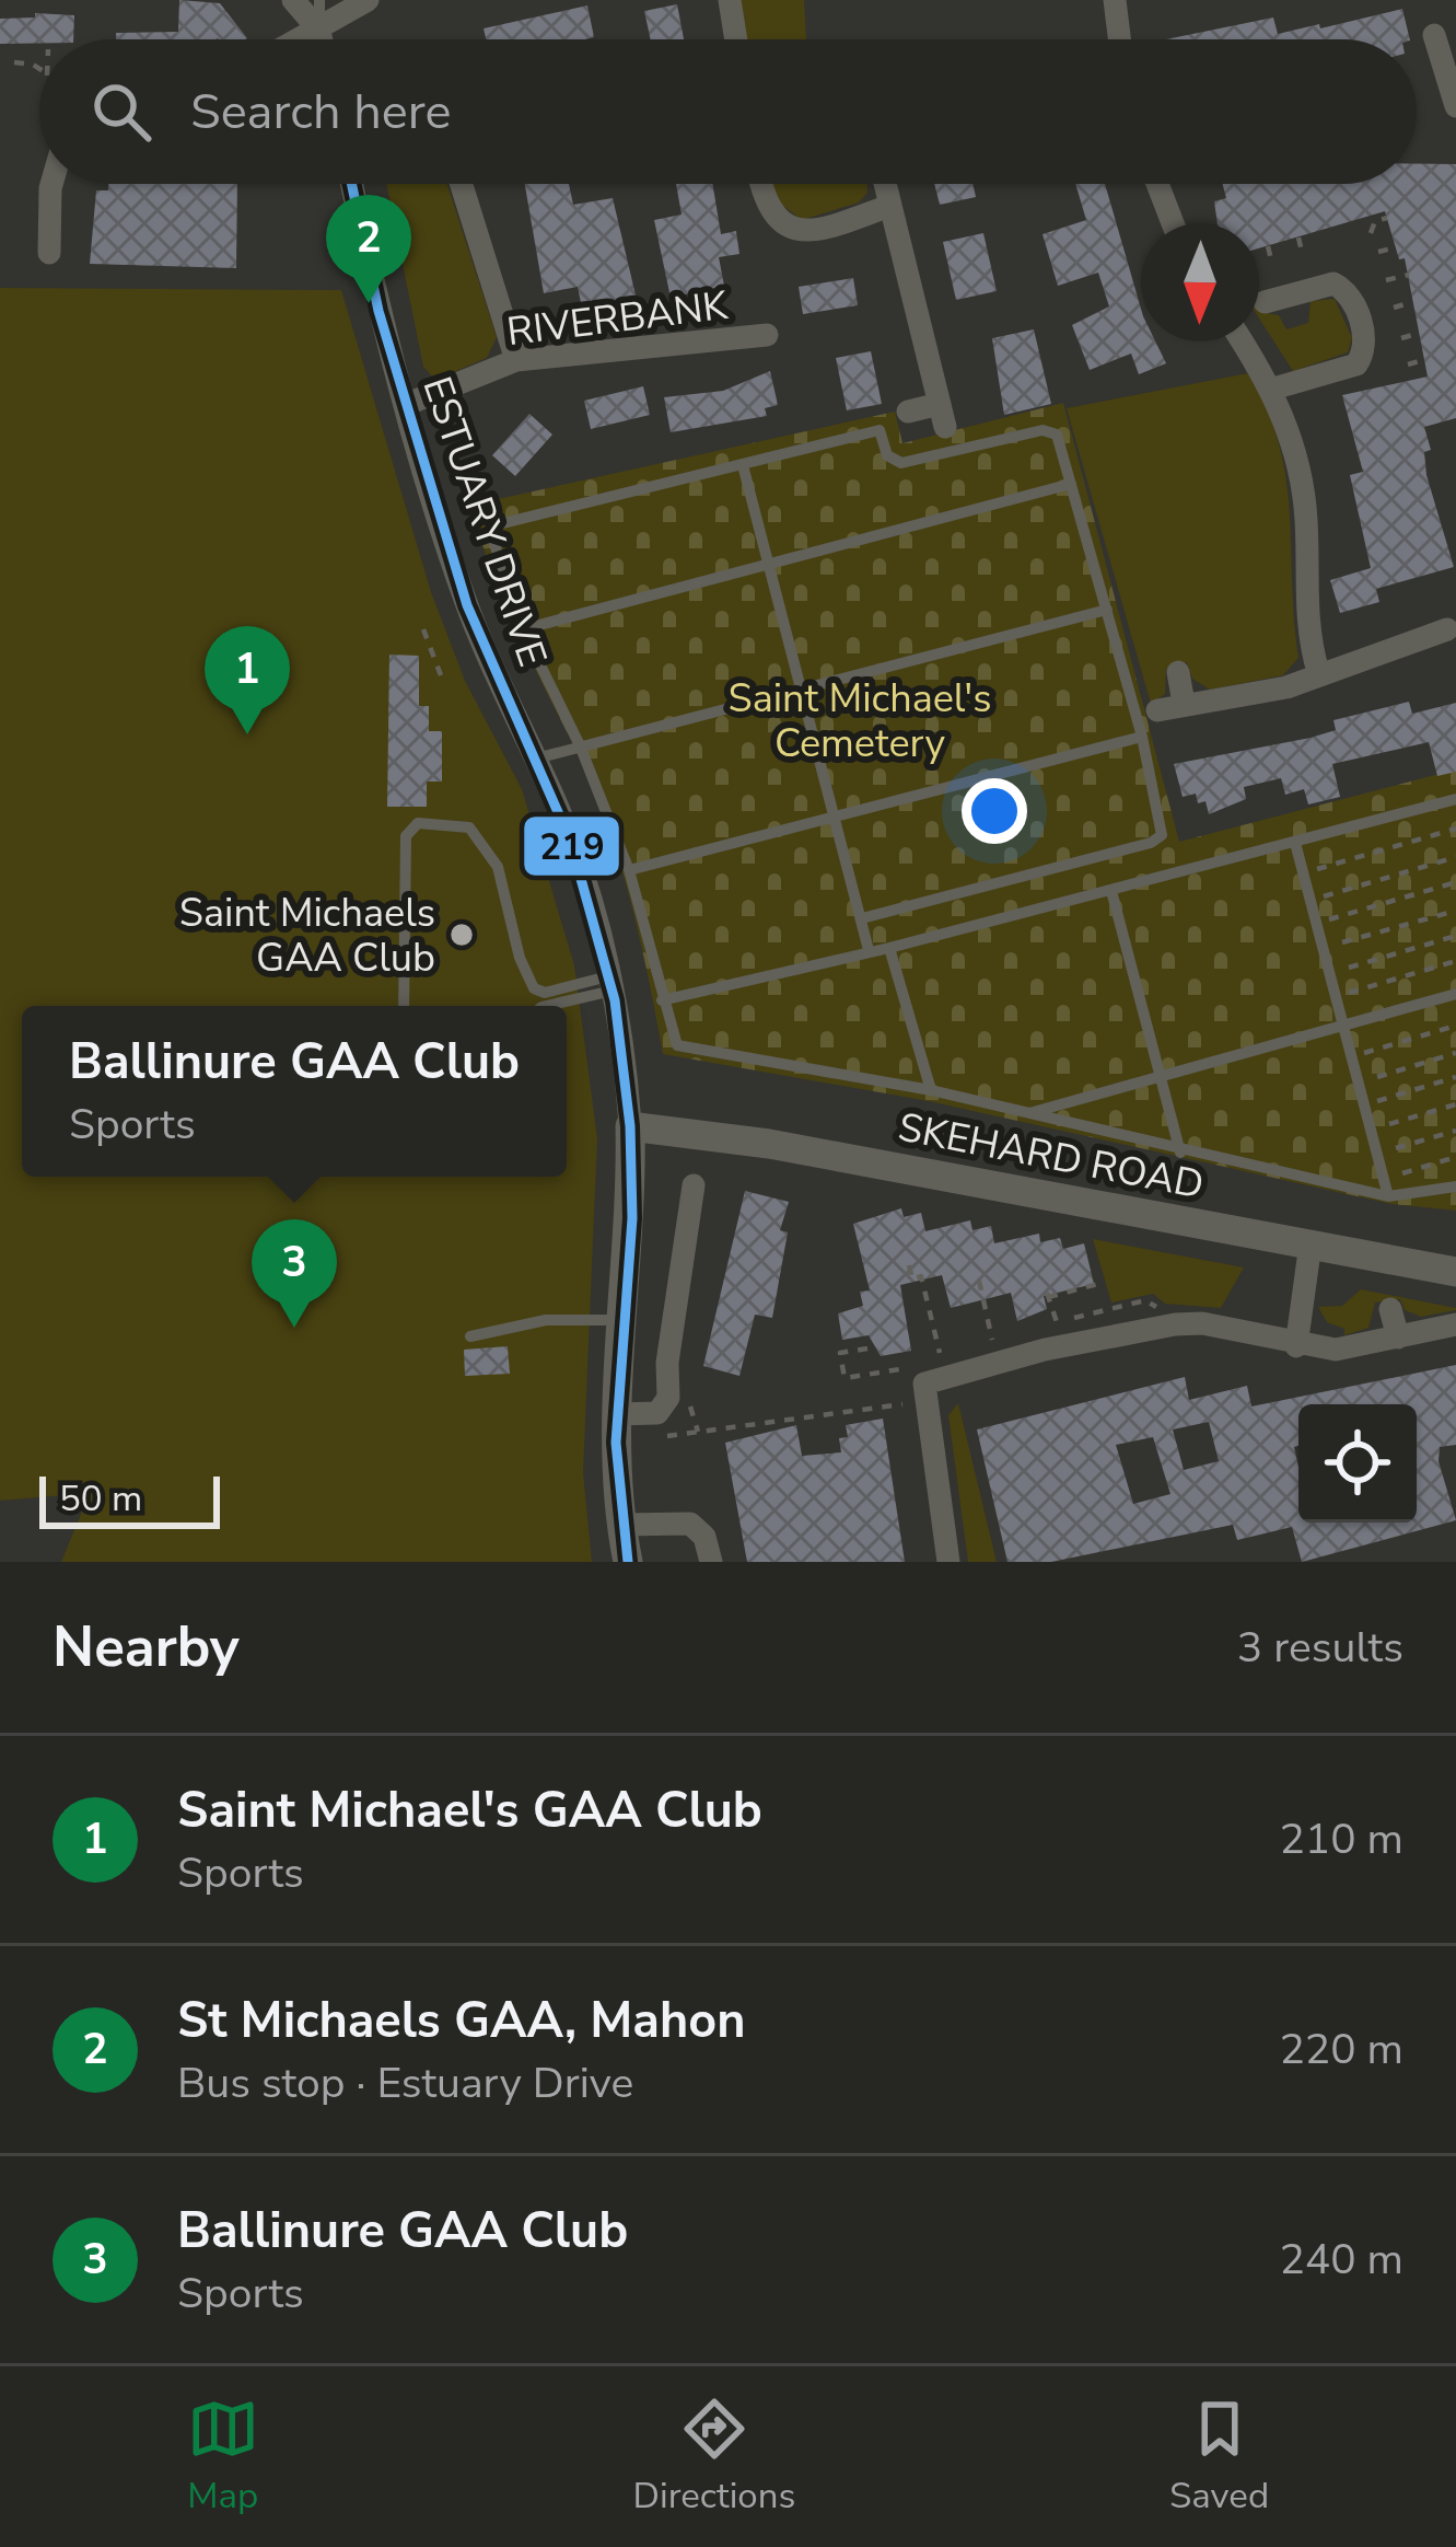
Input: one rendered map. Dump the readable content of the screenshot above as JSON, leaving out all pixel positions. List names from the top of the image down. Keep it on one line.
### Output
{"streets":{"street":["RIVERBANK","ESTUARY DRIVE","SKEHARD ROAD"]},"crossings":[["RIVERBANK","ESTUARY DRIVE"],["ESTUARY DRIVE","SKEHARD ROAD"]],"parks":["Saint Michael's Cemetery"],"places":["Saint Michaels GAA Club"],"lines":["transit line 219"],"scale_bar":"50 m","north":"bottom","page":{"search":"Search here","pins":["2","1","3"],"popup":["Ballinure GAA Club","Sports"],"scale":"50 m","heading":["Nearby","3 results"],"list":[{"mark":"1","name":"Saint Michael's GAA Club","note":"Sports","value":"210 m"},{"mark":"2","name":"St Michaels GAA, Mahon","note":"Bus stop · Estuary Drive","value":"220 m"},{"mark":"3","name":"Ballinure GAA Club","note":"Sports","value":"240 m"}],"nav":["Map","Directions","Saved"]}}
